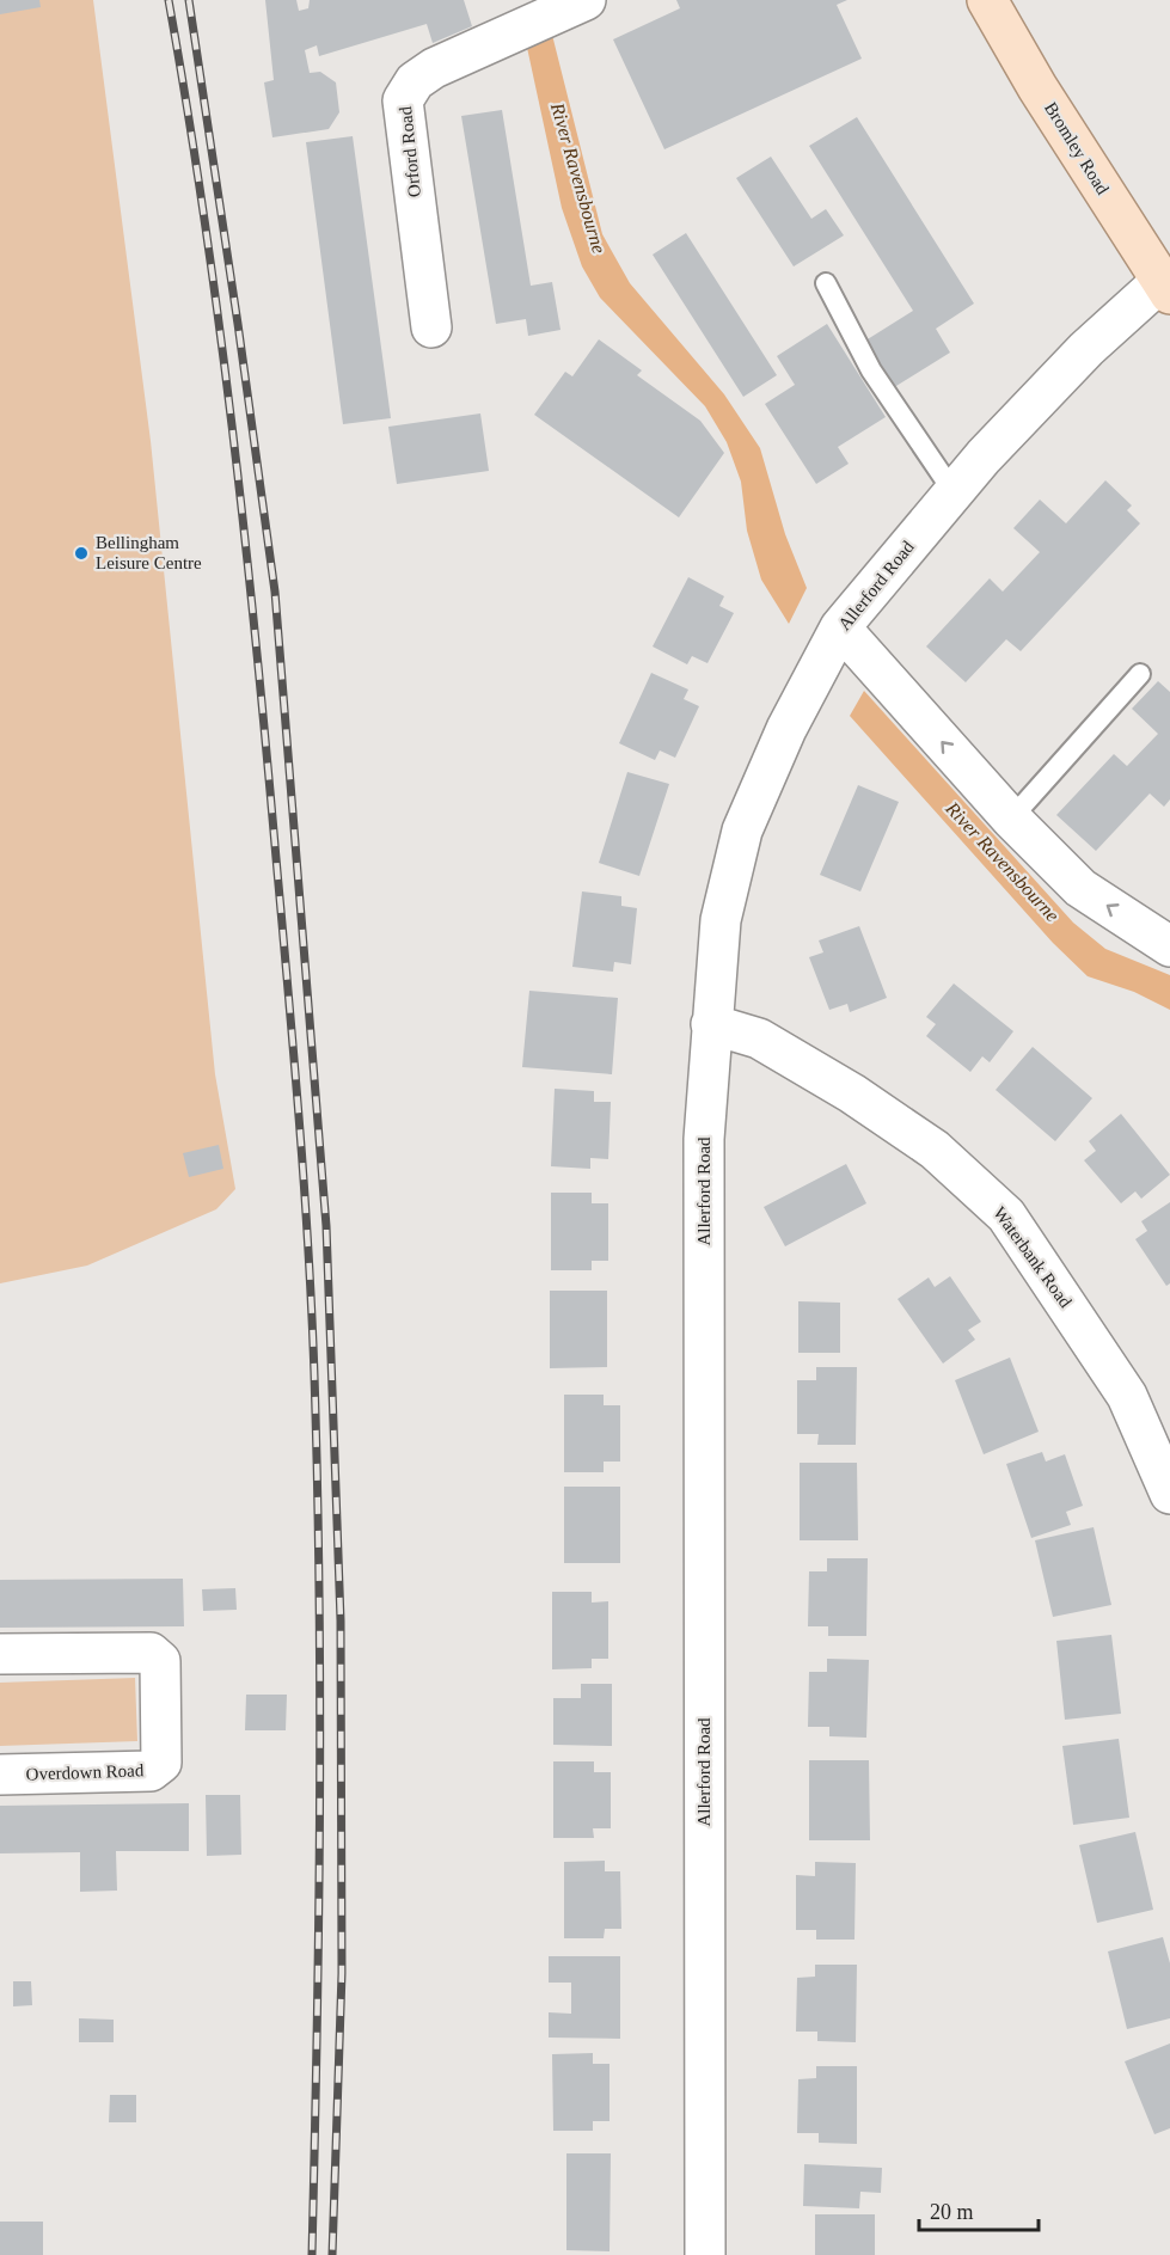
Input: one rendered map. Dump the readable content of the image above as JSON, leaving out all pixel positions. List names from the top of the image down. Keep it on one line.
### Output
{"streets":{"main road":["Bromley Road"],"street":["Orford Road","Allerford Road","Waterbank Road","Overdown Road"]},"crossings":[["Bromley Road","Allerford Road"],["Allerford Road","Waterbank Road"]],"water":["River Ravensbourne"],"places":["Bellingham Leisure Centre"],"scale_bar":"20 m"}
